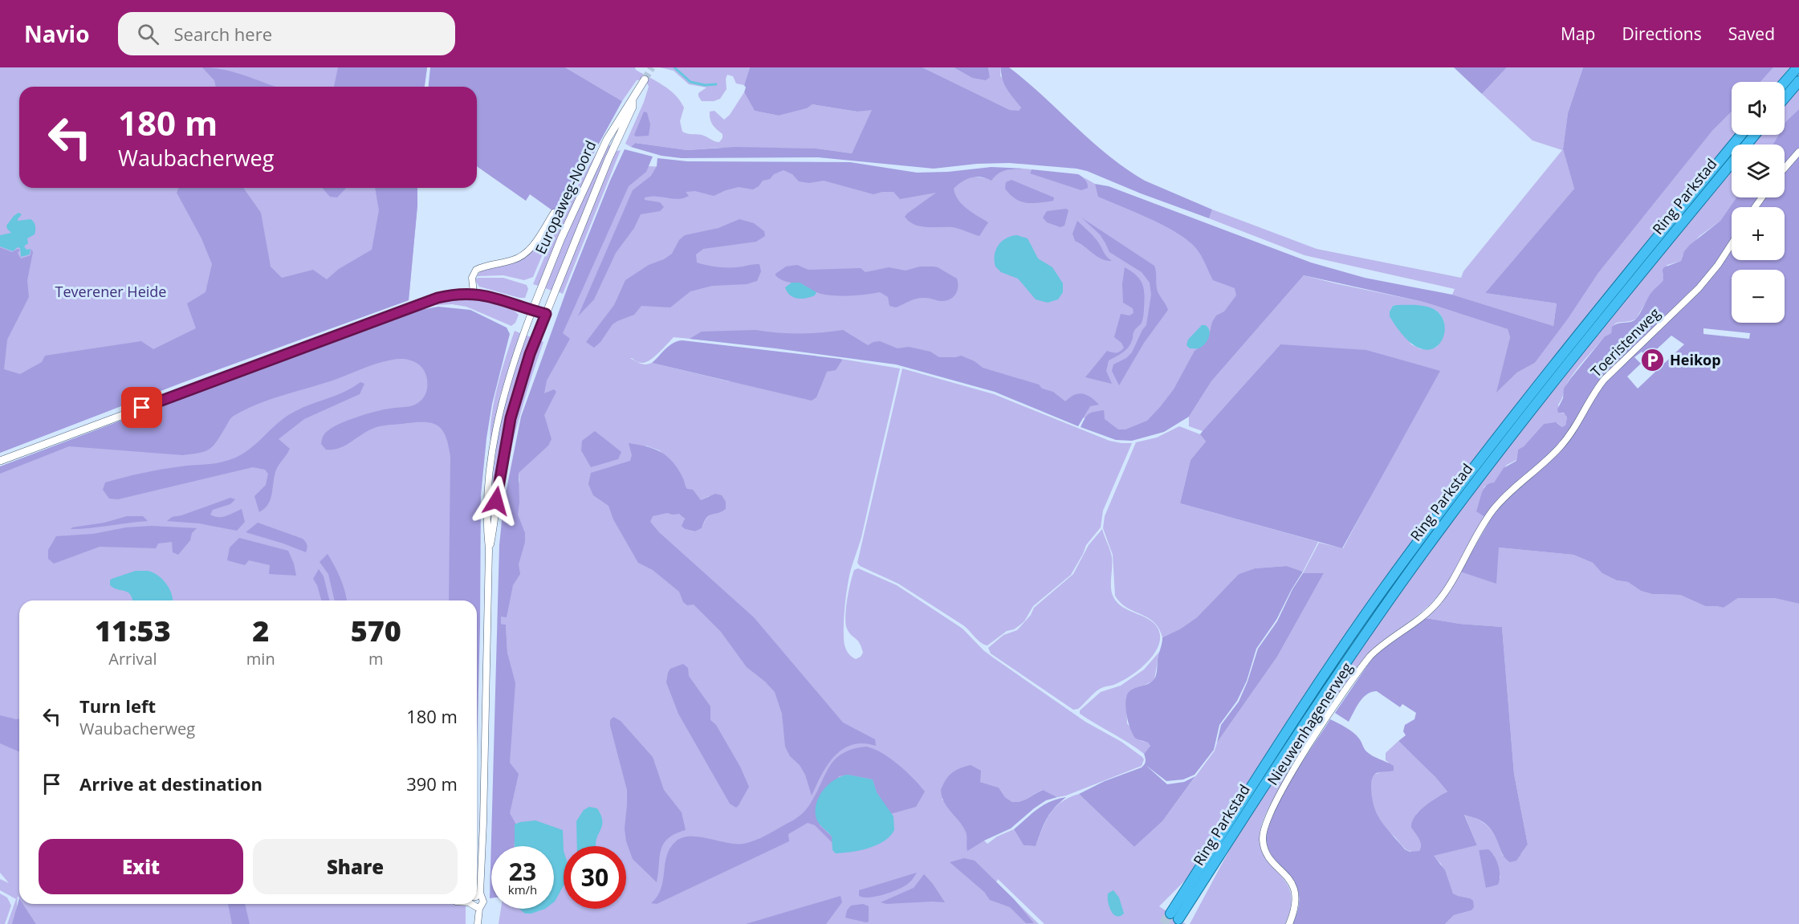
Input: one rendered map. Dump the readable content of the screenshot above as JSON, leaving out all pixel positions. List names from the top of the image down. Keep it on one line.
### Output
{"streets":{"highway":["Ring Parkstad"],"street":["Europaweg-Noord","Toeristenweg","Nieuwenhagenerweg"]},"crossings":[["Toeristenweg","Nieuwenhagenerweg"]],"parks":["Teverener Heide"],"places":{"parking":["Heikop"]},"page":{"header":"Navio","search":"Search here","nav":["Map","Directions","Saved"],"map_buttons":["+","−"],"turn":["180 m","Waubacherweg"],"eta":["11:53","Arrival","2","min","570","m"],"list":[{"name":"Turn left","note":"Waubacherweg","value":"180 m"},{"name":"Arrive at destination","value":"390 m"}],"buttons":["Exit","Share"],"speed":"23 km/h","limit":"30"}}
